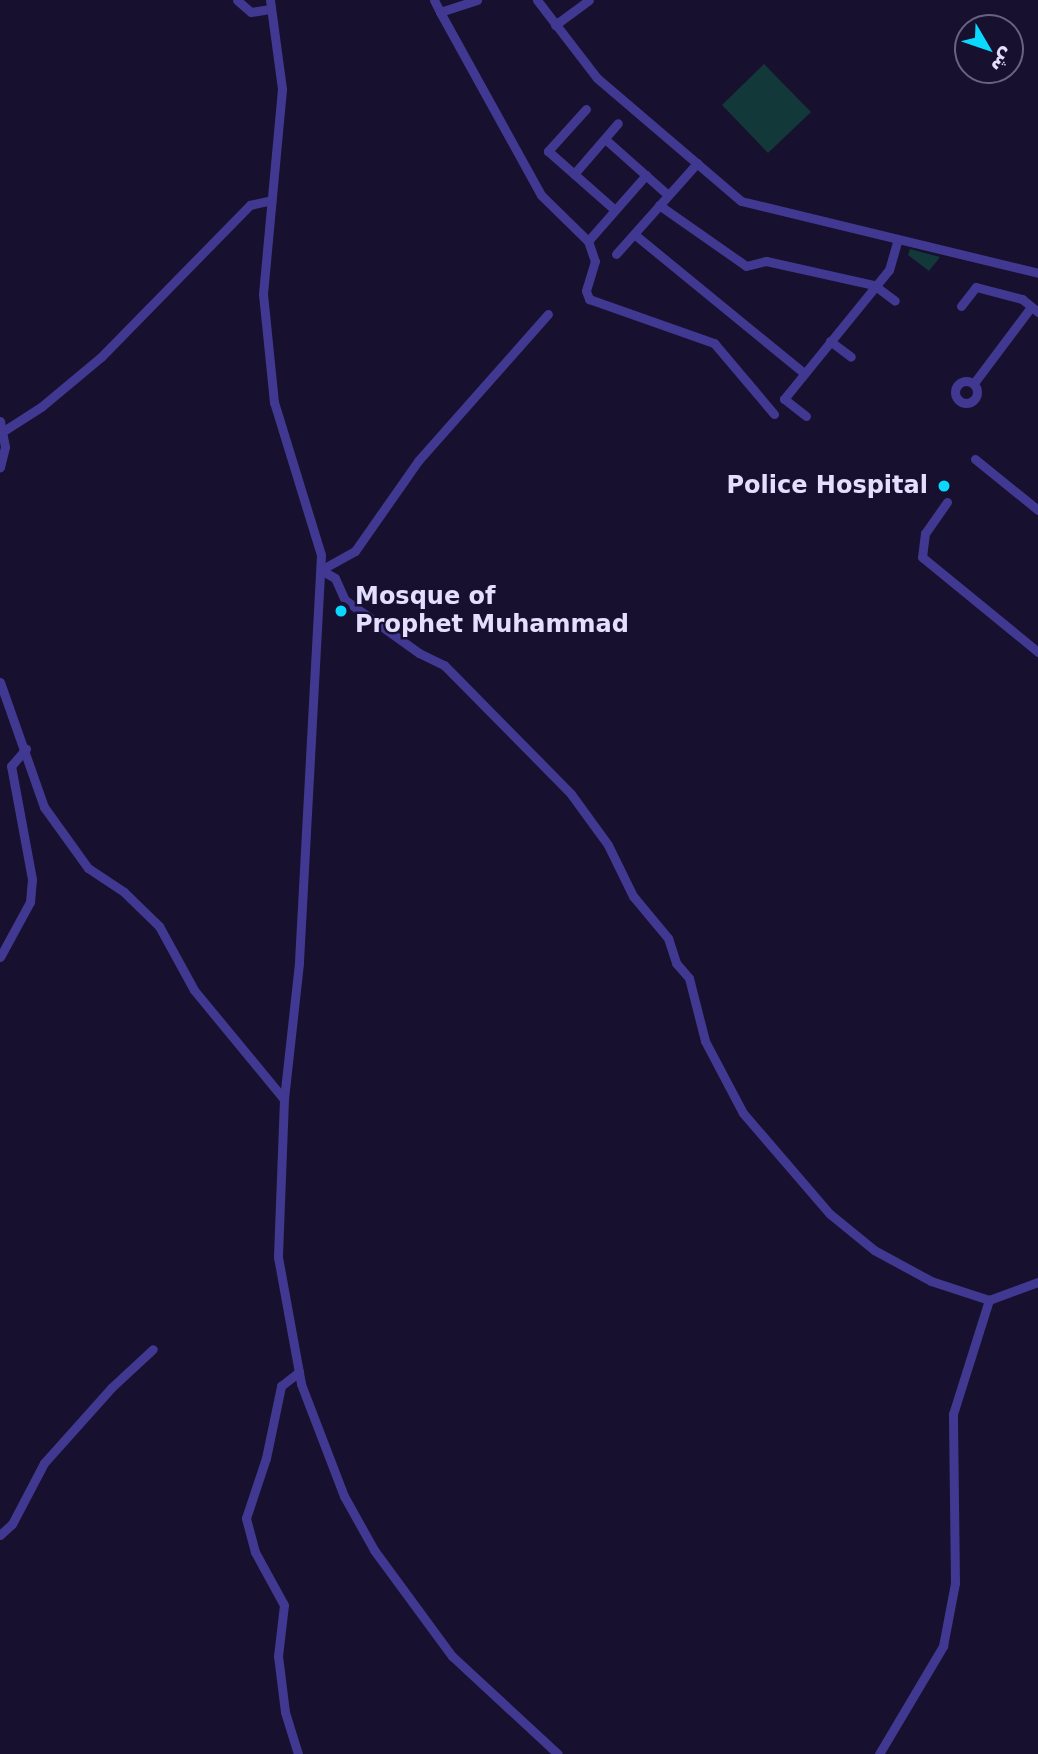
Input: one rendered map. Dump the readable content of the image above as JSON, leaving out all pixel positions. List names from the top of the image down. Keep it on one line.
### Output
{"places":["Police Hospital","Mosque of Prophet Muhammad"],"north":"bottom right"}
